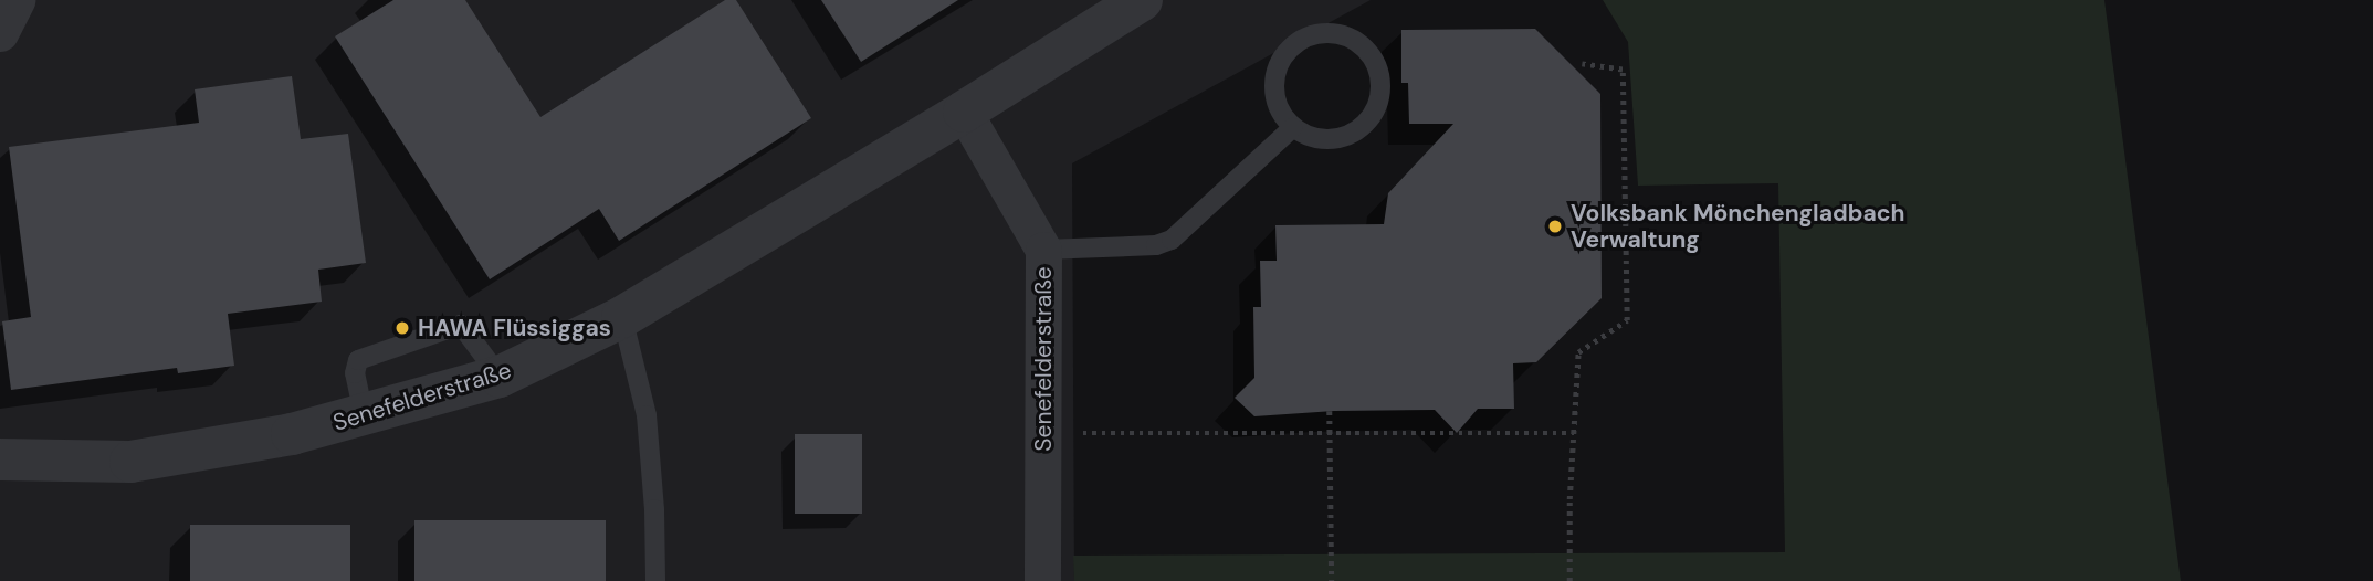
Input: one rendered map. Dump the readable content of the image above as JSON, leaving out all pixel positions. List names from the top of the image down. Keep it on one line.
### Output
{"streets":{"street":["Senefelderstraße"]},"places":["Volksbank Mönchengladbach Verwaltung","HAWA Flüssiggas"]}
